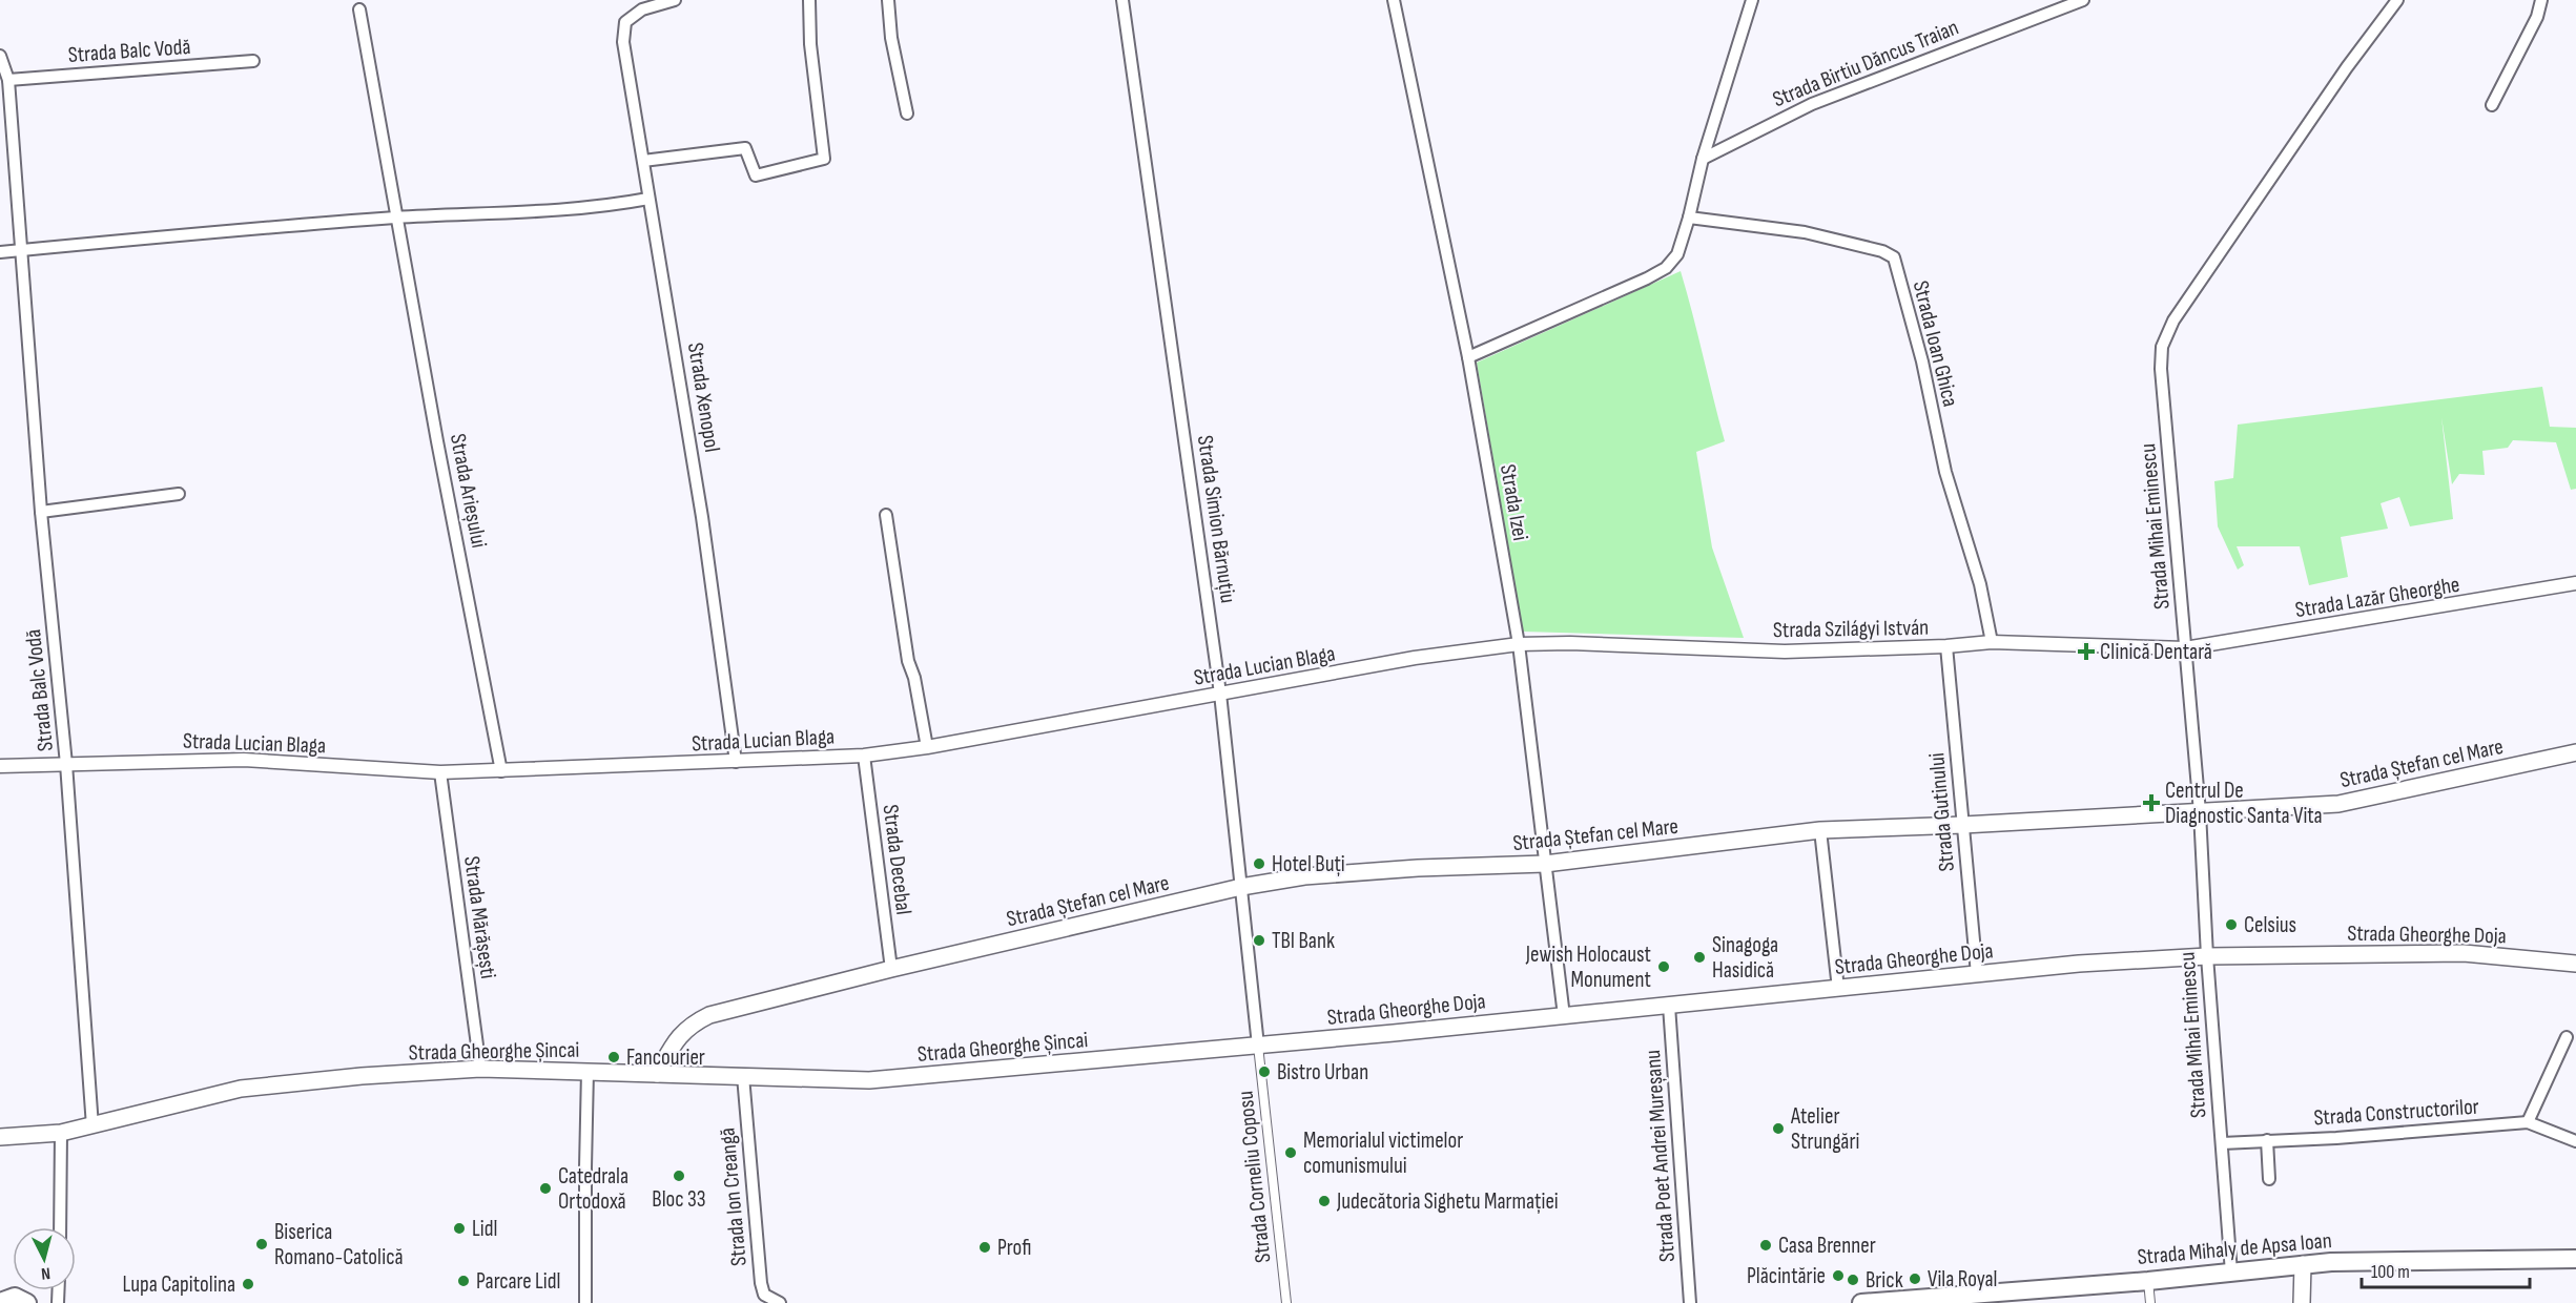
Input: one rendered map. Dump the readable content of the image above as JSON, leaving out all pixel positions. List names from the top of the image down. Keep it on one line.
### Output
{"streets":{"main road":["Strada Ștefan cel Mare","Strada Gheorghe Doja","Strada Gheorghe Șincai","Strada Mihaly de Apsa Ioan"],"street":["Strada Balc Vodă","Strada Birtiu Dăncus Traian","Strada Ioan Ghica","Strada Xenopol","Strada Arieșului","Strada Izei","Strada Simion Bărnuțiu","Strada Mihai Eminescu","Strada Lazăr Gheorghe","Strada Szilágyi István","Strada Lucian Blaga","Strada Gutinului","Strada Decebal","Strada Mărășești","Strada Constructorilor","Strada Poet Andrei Mureșanu","Strada Corneliu Coposu","Strada Ion Creangă"]},"crossings":[["Strada Balc Vodă","Strada Lucian Blaga"],["Strada Balc Vodă","Strada Gheorghe Șincai"],["Strada Ioan Ghica","Strada Szilágyi István"],["Strada Xenopol","Strada Lucian Blaga"],["Strada Arieșului","Strada Lucian Blaga"],["Strada Izei","Strada Szilágyi István"],["Strada Izei","Strada Lucian Blaga"],["Strada Izei","Strada Ștefan cel Mare"],["Strada Izei","Strada Gheorghe Doja"],["Strada Simion Bărnuțiu","Strada Lucian Blaga"],["Strada Simion Bărnuțiu","Strada Ștefan cel Mare"],["Strada Simion Bărnuțiu","Strada Gheorghe Doja"],["Strada Simion Bărnuțiu","Strada Gheorghe Șincai"],["Strada Simion Bărnuțiu","Strada Corneliu Coposu"],["Strada Mihai Eminescu","Strada Lazăr Gheorghe"],["Strada Mihai Eminescu","Strada Szilágyi István"],["Strada Mihai Eminescu","Strada Ștefan cel Mare"],["Strada Mihai Eminescu","Strada Gheorghe Doja"],["Strada Mihai Eminescu","Strada Constructorilor"],["Strada Mihai Eminescu","Strada Mihaly de Apsa Ioan"],["Strada Lazăr Gheorghe","Strada Szilágyi István"],["Strada Szilágyi István","Strada Lucian Blaga"],["Strada Szilágyi István","Strada Gutinului"],["Strada Lucian Blaga","Strada Decebal"],["Strada Lucian Blaga","Strada Mărășești"],["Strada Ștefan cel Mare","Strada Gutinului"],["Strada Ștefan cel Mare","Strada Decebal"],["Strada Ștefan cel Mare","Strada Gheorghe Șincai"],["Strada Gutinului","Strada Gheorghe Doja"],["Strada Mărășești","Strada Gheorghe Șincai"],["Strada Gheorghe Doja","Strada Gheorghe Șincai"],["Strada Gheorghe Doja","Strada Poet Andrei Mureșanu"],["Strada Gheorghe Doja","Strada Corneliu Coposu"],["Strada Gheorghe Șincai","Strada Corneliu Coposu"],["Strada Gheorghe Șincai","Strada Ion Creangă"]],"places":{"health":["Clinică Dentară","Centrul De Diagnostic Santa Vita"],"other":["Hotel Buți","Celsius","TBI Bank","Sinagoga Hasidică","Jewish Holocaust Monument","Fancourier","Bistro Urban","Atelier Strungări","Memorialul victimelor comunismului","Bloc 33","Catedrala Ortodoxă","Judecătoria Sighetu Marmației","Lidl","Biserica Romano-Catolică","Casa Brenner","Profi","Plăcintărie","Vila Royal","Brick","Parcare Lidl","Lupa Capitolina"]},"scale_bar":"100 m","north":"bottom"}
